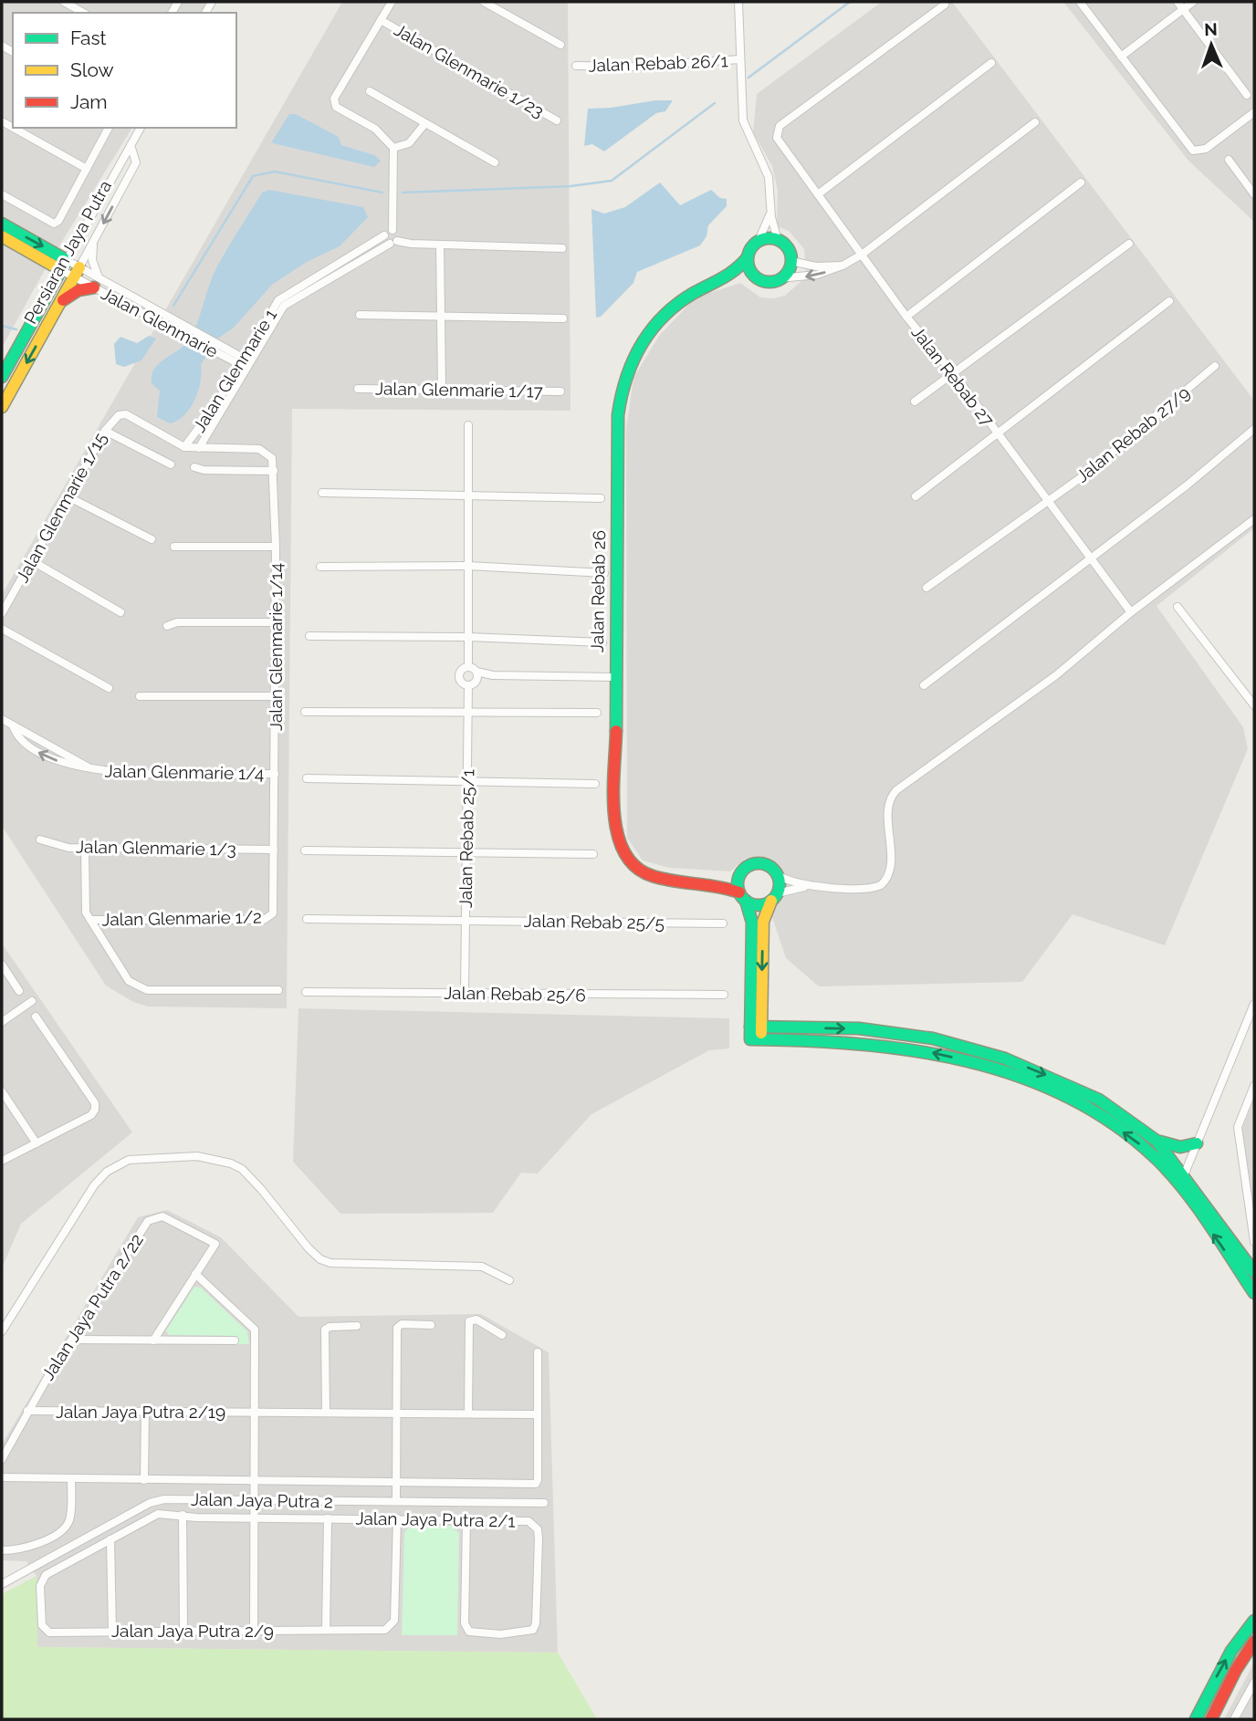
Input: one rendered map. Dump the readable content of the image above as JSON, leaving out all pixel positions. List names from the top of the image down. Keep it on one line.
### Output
{"streets":{"street":["Jalan Rebab 26/1","Jalan Glenmarie 1/23","Persiaran Jaya Putra","Jalan Glenmarie","Jalan Glenmarie 1","Jalan Rebab 27","Jalan Glenmarie 1/17","Jalan Rebab 27/9","Jalan Glenmarie 1/15","Jalan Rebab 26","Jalan Glenmarie 1/14","Jalan Glenmarie 1/4","Jalan Rebab 25/1","Jalan Glenmarie 1/3","Jalan Glenmarie 1/2","Jalan Rebab 25/5","Jalan Rebab 25/6","Jalan Jaya Putra 2/22","Jalan Jaya Putra 2/19","Jalan Jaya Putra 2","Jalan Jaya Putra 2/1","Jalan Jaya Putra 2/9"]},"crossings":[["Persiaran Jaya Putra","Jalan Glenmarie"],["Jalan Glenmarie","Jalan Glenmarie 1"],["Jalan Glenmarie 1","Jalan Glenmarie 1/15"],["Jalan Rebab 27","Jalan Rebab 27/9"],["Jalan Glenmarie 1/14","Jalan Glenmarie 1/4"],["Jalan Glenmarie 1/14","Jalan Glenmarie 1/3"],["Jalan Glenmarie 1/14","Jalan Glenmarie 1/2"],["Jalan Rebab 25/1","Jalan Rebab 25/5"],["Jalan Rebab 25/1","Jalan Rebab 25/6"],["Jalan Jaya Putra 2/22","Jalan Jaya Putra 2/19"],["Jalan Jaya Putra 2/1","Jalan Jaya Putra 2/9"]],"legend":["Fast","Slow","Jam"],"north":"top"}
